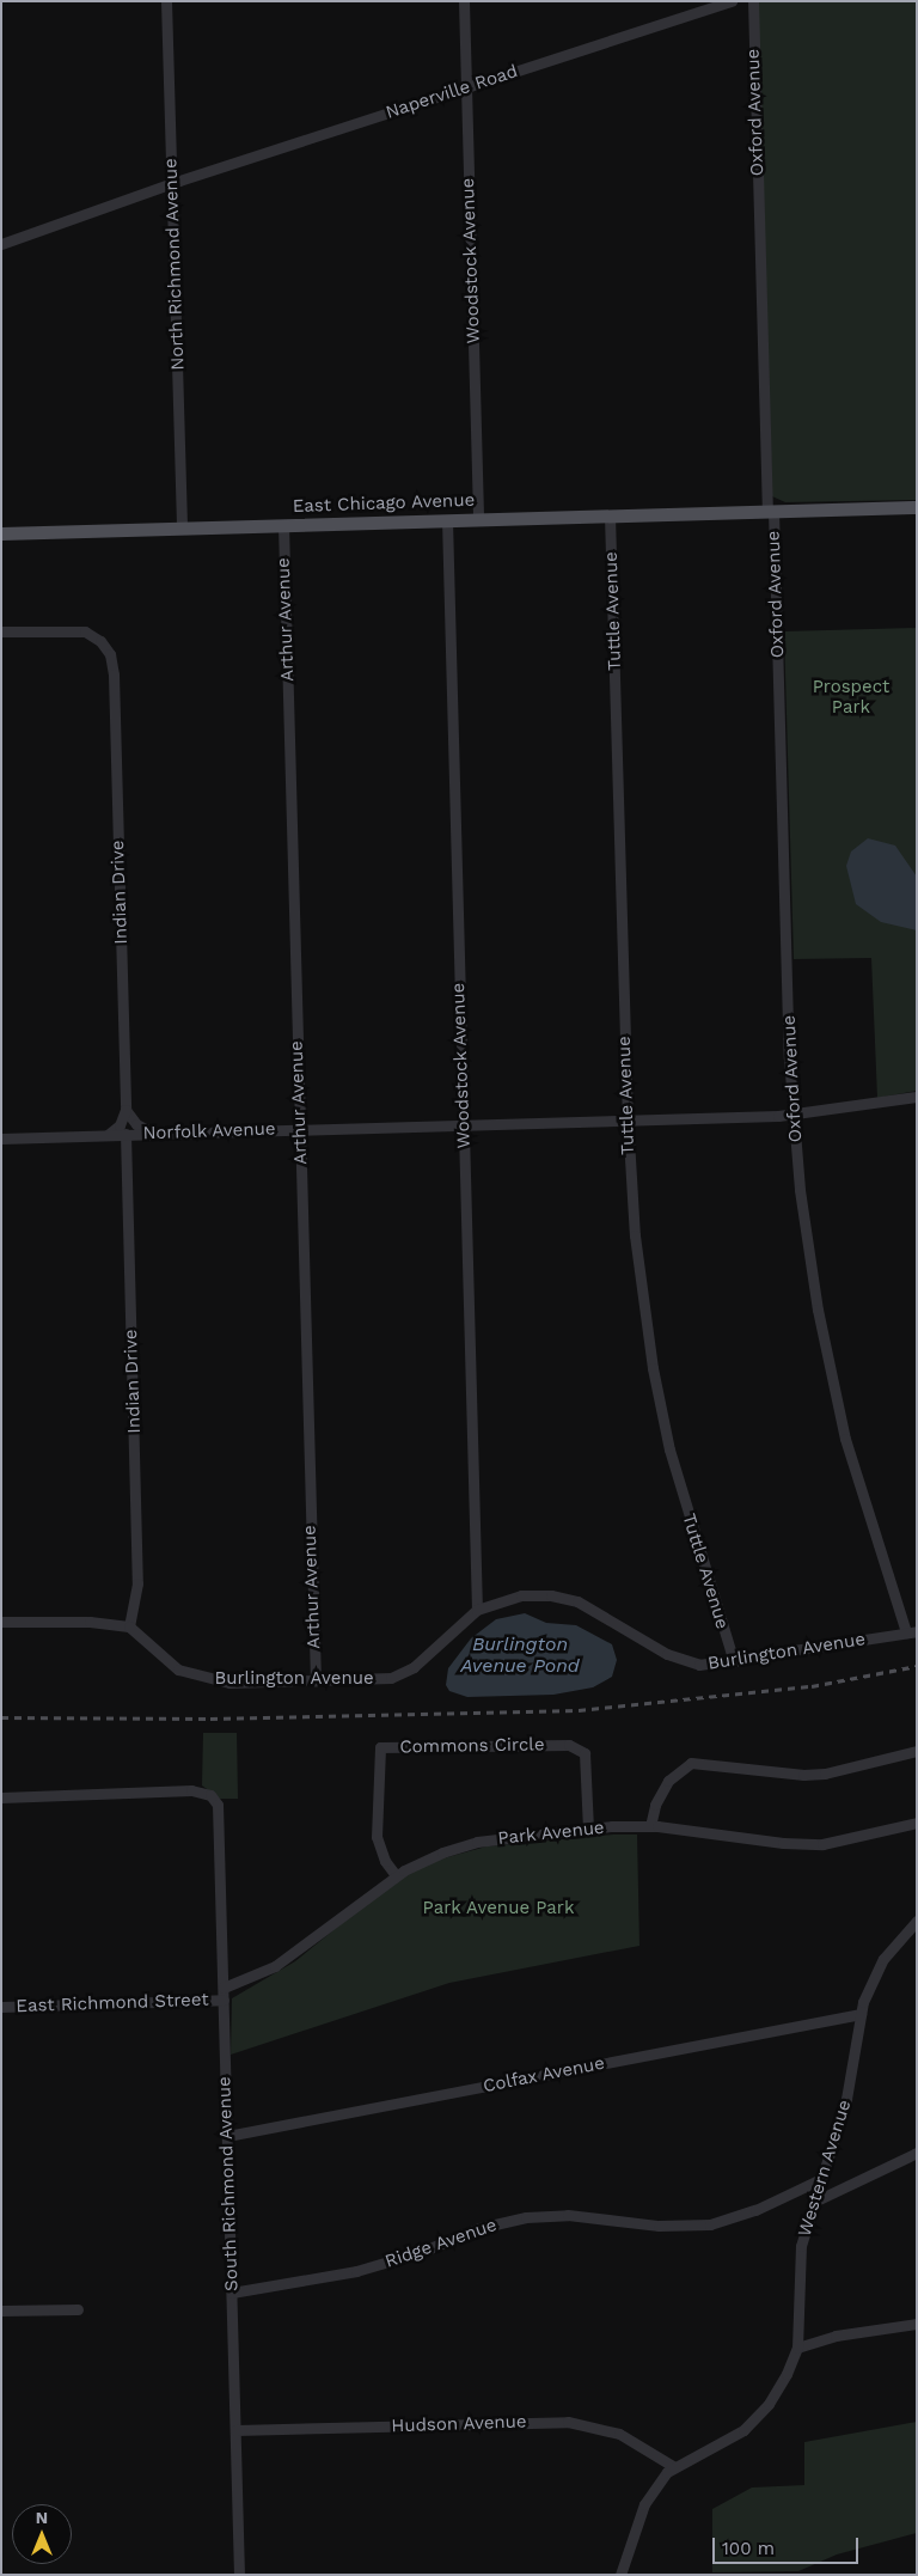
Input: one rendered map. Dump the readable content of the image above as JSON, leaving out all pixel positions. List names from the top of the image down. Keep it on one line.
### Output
{"streets":{"main road":["East Chicago Avenue"],"street":["Naperville Road","Oxford Avenue","Woodstock Avenue","North Richmond Avenue","Tuttle Avenue","Arthur Avenue","Indian Drive","Norfolk Avenue","Burlington Avenue","Commons Circle","Park Avenue","East Richmond Street","Colfax Avenue","Western Avenue","South Richmond Avenue","Ridge Avenue","Hudson Avenue"]},"crossings":[["Naperville Road","Woodstock Avenue"],["Naperville Road","North Richmond Avenue"],["Oxford Avenue","East Chicago Avenue"],["Oxford Avenue","Norfolk Avenue"],["Oxford Avenue","Burlington Avenue"],["Woodstock Avenue","East Chicago Avenue"],["Woodstock Avenue","Norfolk Avenue"],["Woodstock Avenue","Burlington Avenue"],["North Richmond Avenue","East Chicago Avenue"],["East Chicago Avenue","Tuttle Avenue"],["East Chicago Avenue","Arthur Avenue"],["Tuttle Avenue","Norfolk Avenue"],["Tuttle Avenue","Burlington Avenue"],["Arthur Avenue","Norfolk Avenue"],["Arthur Avenue","Burlington Avenue"],["Indian Drive","Norfolk Avenue"],["Indian Drive","Burlington Avenue"],["Commons Circle","Park Avenue"],["Park Avenue","East Richmond Street"],["Park Avenue","South Richmond Avenue"],["East Richmond Street","South Richmond Avenue"],["Colfax Avenue","Western Avenue"],["Colfax Avenue","South Richmond Avenue"],["Western Avenue","Ridge Avenue"],["Western Avenue","Hudson Avenue"],["South Richmond Avenue","Ridge Avenue"],["South Richmond Avenue","Hudson Avenue"]],"water":["Burlington Avenue Pond"],"parks":["Prospect Park","Park Avenue Park"],"scale_bar":"100 m","north":"top"}
